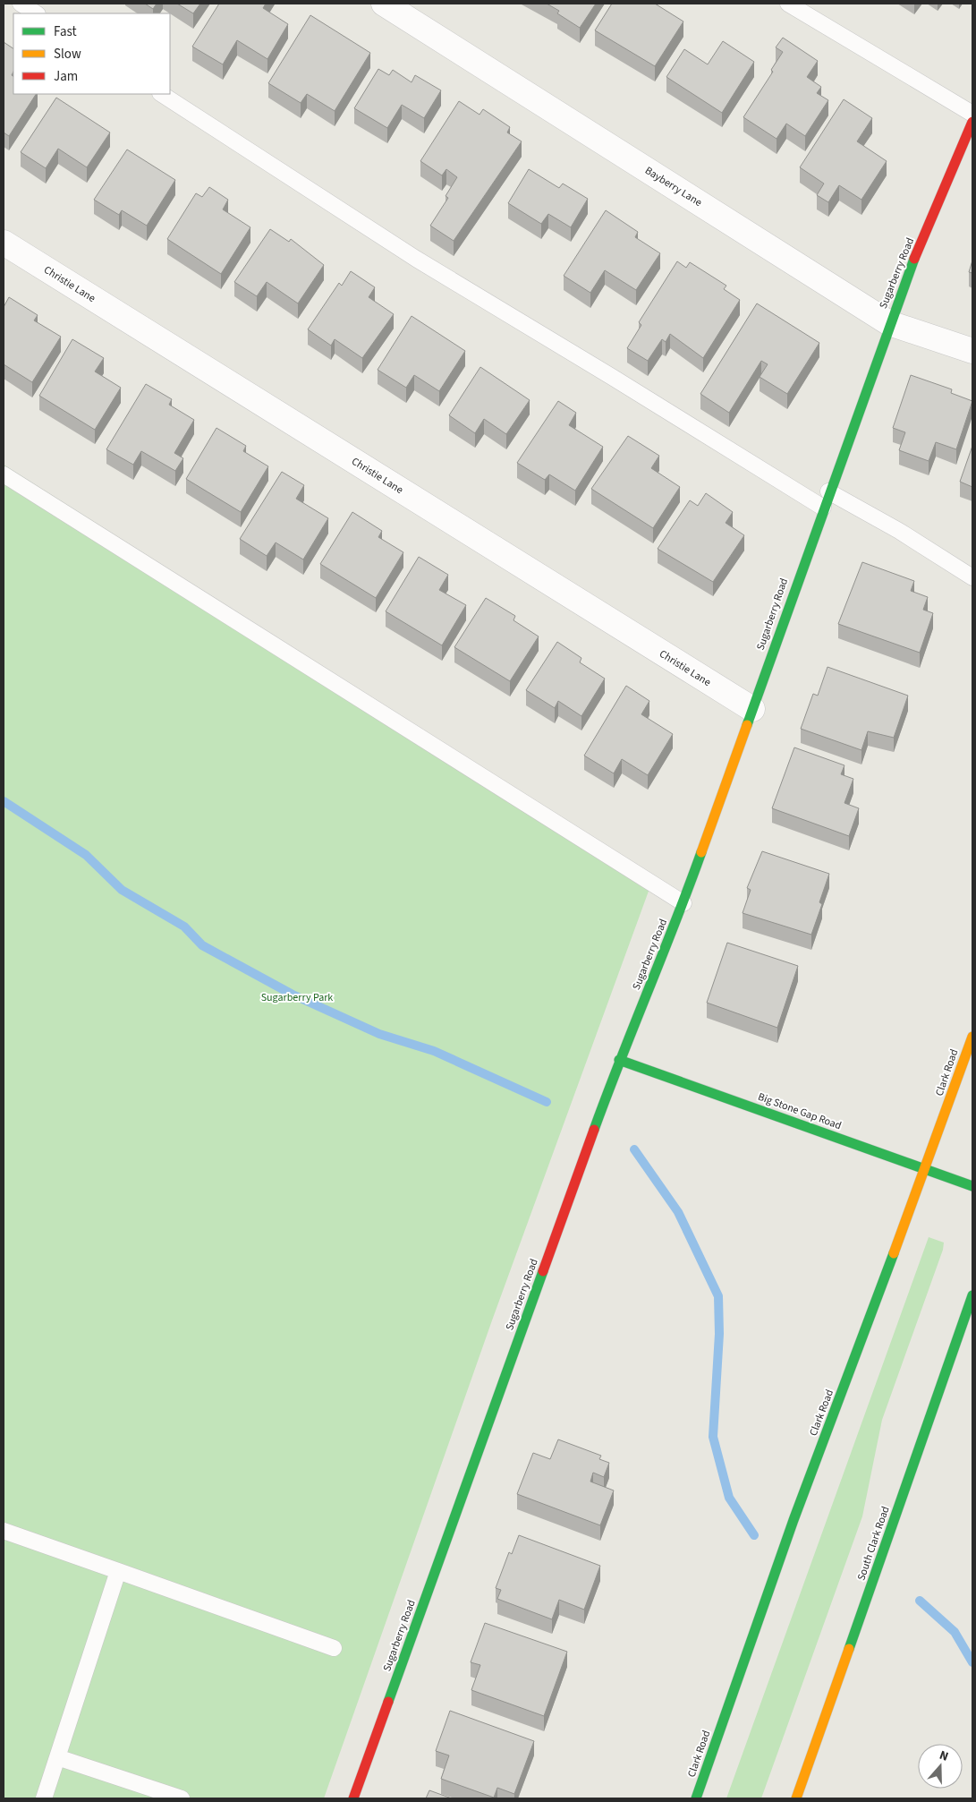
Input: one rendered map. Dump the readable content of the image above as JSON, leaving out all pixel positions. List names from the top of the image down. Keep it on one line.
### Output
{"streets":{"street":["Bayberry Lane","Sugarberry Road","Christie Lane","Clark Road","Big Stone Gap Road","South Clark Road"]},"crossings":[["Bayberry Lane","Sugarberry Road"],["Sugarberry Road","Christie Lane"],["Sugarberry Road","Big Stone Gap Road"],["Clark Road","Big Stone Gap Road"]],"parks":["Sugarberry Park"],"legend":["Fast","Slow","Jam"],"north":"top"}
